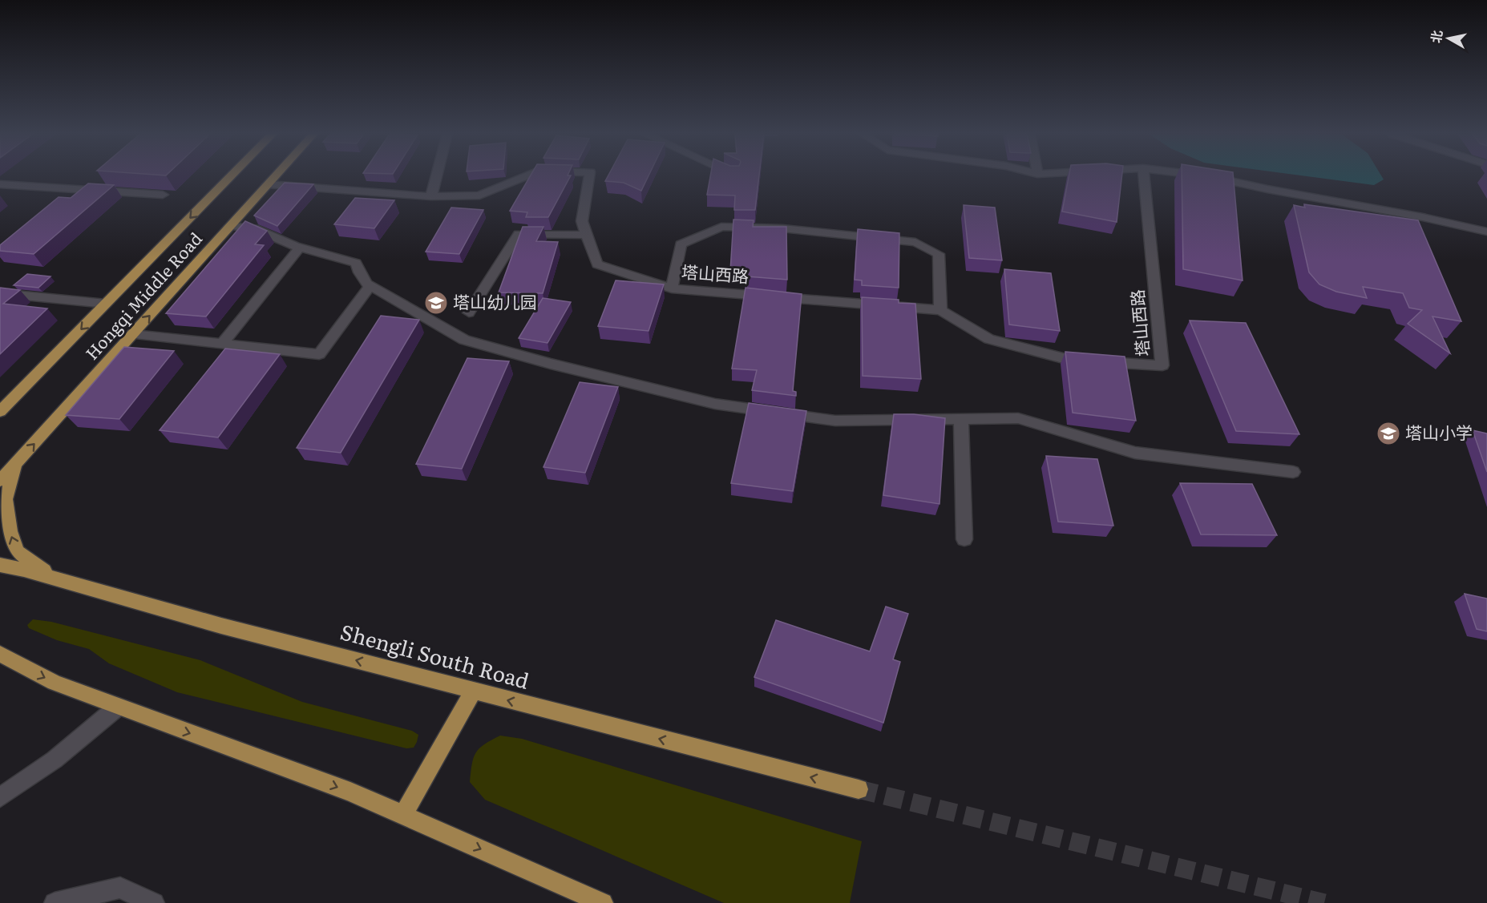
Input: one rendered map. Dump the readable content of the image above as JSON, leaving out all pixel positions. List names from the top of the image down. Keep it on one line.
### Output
{"streets":{"main road":["Hongqi Middle Road","Shengli South Road"],"street":["塔山西路"]},"crossings":[["塔山西路","Hongqi Middle Road"]],"places":{"school or university":["塔山幼儿园","塔山小学"]},"north":"left"}
